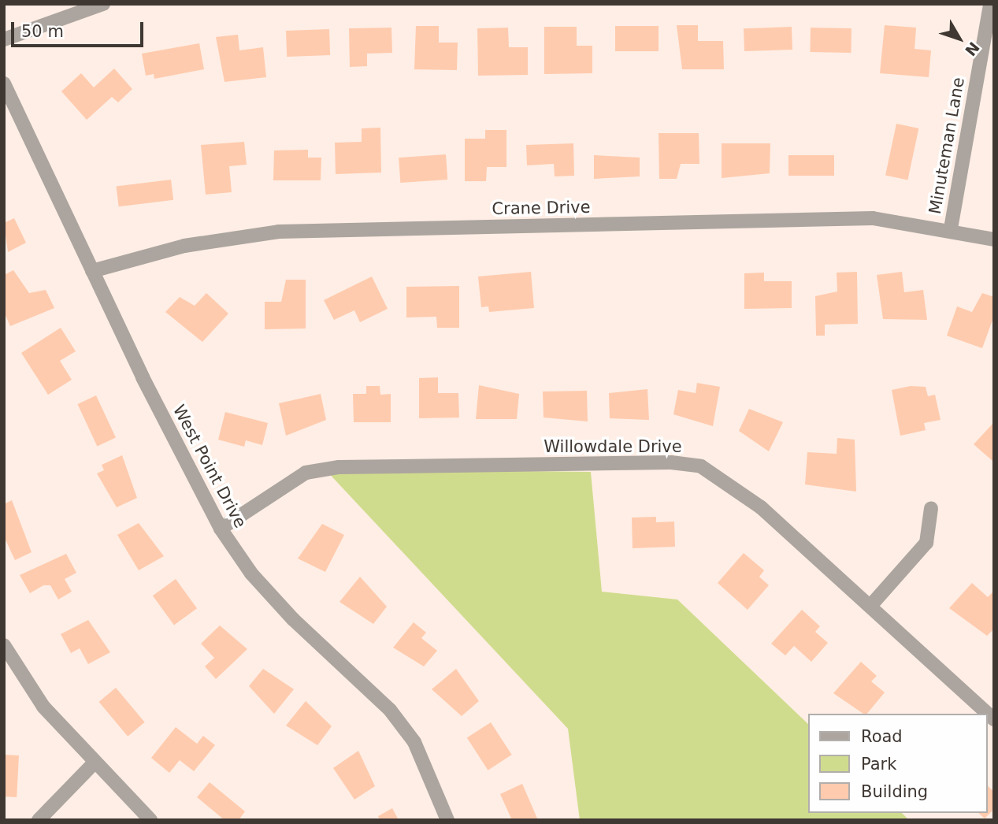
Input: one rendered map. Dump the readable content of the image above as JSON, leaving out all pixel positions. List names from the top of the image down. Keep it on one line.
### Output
{"streets":{"street":["Minuteman Lane","Crane Drive","Willowdale Drive","West Point Drive"]},"crossings":[["Minuteman Lane","Crane Drive"],["Crane Drive","West Point Drive"],["Willowdale Drive","West Point Drive"]],"legend":["Road","Park","Building"],"scale_bar":"50 m","north":"bottom right"}
